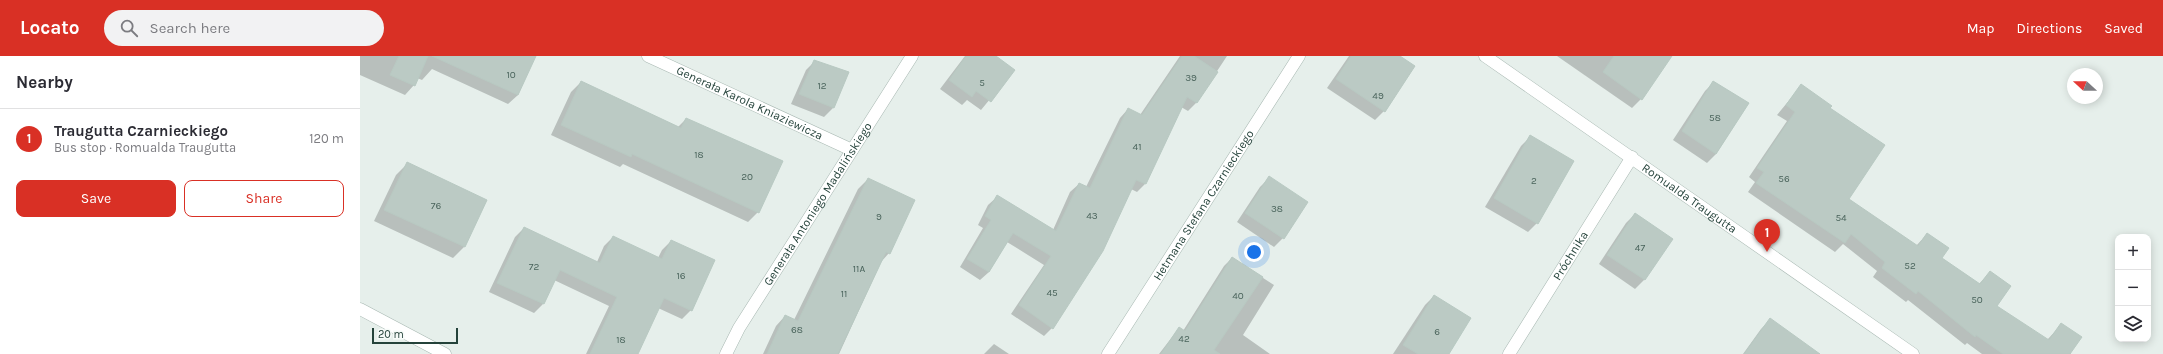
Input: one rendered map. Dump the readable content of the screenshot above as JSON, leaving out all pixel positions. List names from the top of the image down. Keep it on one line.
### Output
{"streets":{"street":["Generała Karola Kniaziewicza","Romualda Traugutta","Generała Antoniego Madalińskiego","Hetmana Stefana Czarnieckiego","Próchnika"]},"crossings":[["Generała Karola Kniaziewicza","Generała Antoniego Madalińskiego"],["Romualda Traugutta","Próchnika"]],"house_numbers":["10","39","5","12","49","58","41","18","20","56","2","76","38","43","9","54","47","52","72","11A","16","45","11","40","50","68","6","42","18"],"scale_bar":"20 m","north":"left","page":{"header":"Locato","search":"Search here","nav":["Map","Directions","Saved"],"heading":"Nearby","list":[{"mark":"1","name":"Traugutta Czarnieckiego","note":"Bus stop · Romualda Traugutta","value":"120 m"}],"buttons":["Save","Share"],"pins":"1","map_buttons":["+","−"],"scale":"20 m"}}
